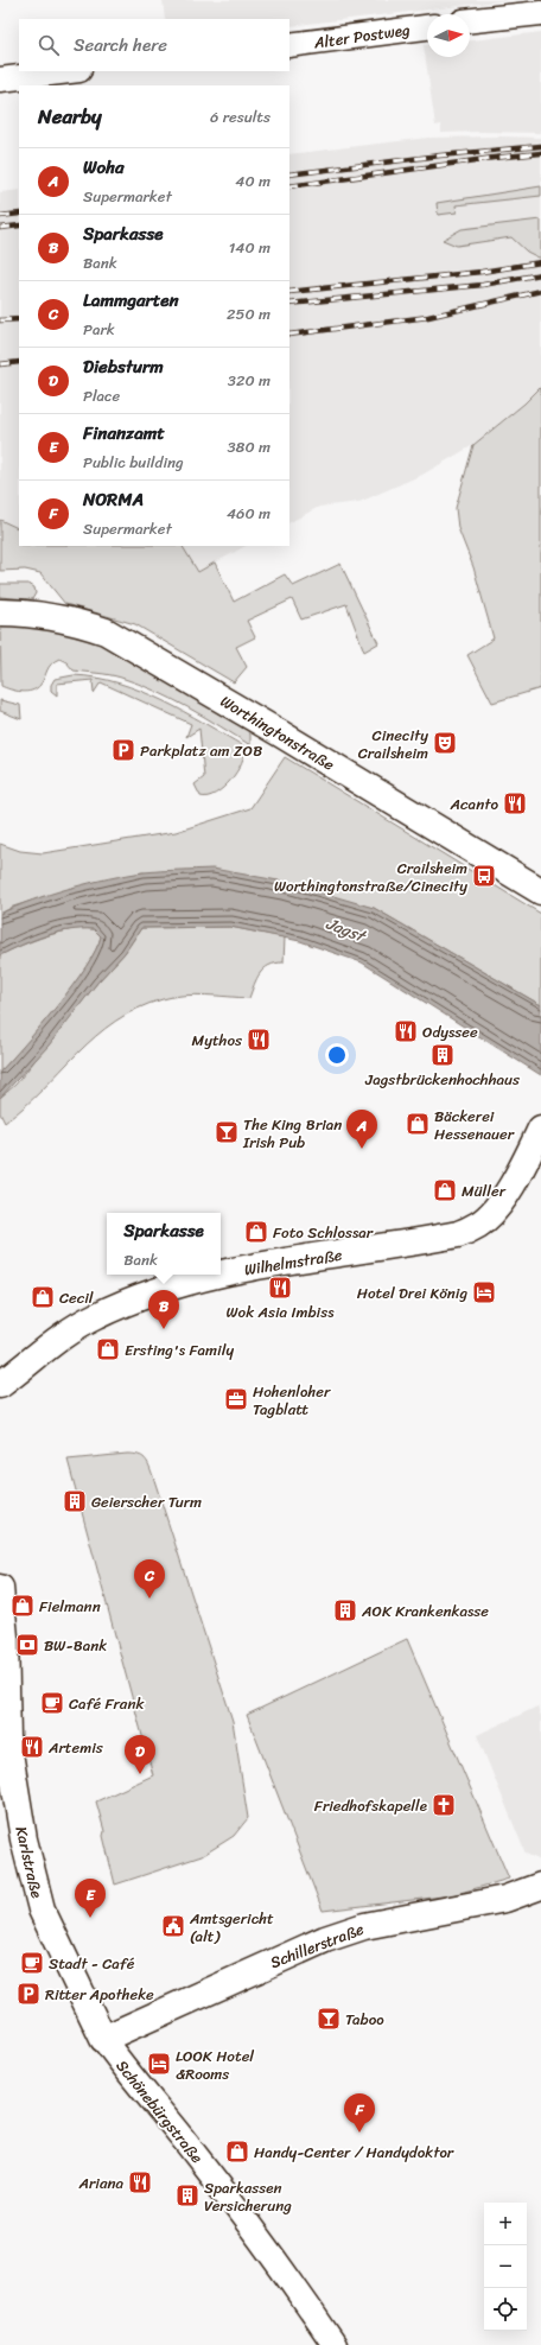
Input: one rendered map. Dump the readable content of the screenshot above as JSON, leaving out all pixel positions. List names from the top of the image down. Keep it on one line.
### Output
{"streets":{"main road":["Alter Postweg","Worthingtonstraße","Wilhelmstraße","Karlstraße","Schillerstraße","Schönebürgstraße"]},"crossings":[["Karlstraße","Schillerstraße"],["Karlstraße","Schönebürgstraße"],["Schillerstraße","Schönebürgstraße"]],"water":["Jagst"],"places":{"theatre":["Cinecity Crailsheim"],"parking":["Parkplatz am ZOB","Ritter Apotheke"],"restaurant":["Acanto","Odyssee","Mythos","Wok Asia Imbiss","Artemis","Ariana"],"bus stop":["Crailsheim Worthingtonstraße/Cinecity"],"building":["Jagstbrückenhochhaus","Geierscher Turm","AOK Krankenkasse","Sparkassen Versicherung"],"shop":["Bäckerei Hessenauer","Müller","Foto Schlossar","Cecil","Ersting's Family","Fielmann","Handy-Center / Handydoktor"],"bar":["The King Brian Irish Pub","Taboo"],"hotel":["Hotel Drei König","LOOK Hotel &Rooms"],"office":["Hohenloher Tagblatt"],"bank":["BW-Bank"],"cafe":["Café Frank","Stadt - Café"],"church":["Friedhofskapelle"],"public building":["Amtsgericht (alt)"]},"north":"right","page":{"search":"Search here","heading":["Nearby","6 results"],"list":[{"mark":"A","name":"Woha","note":"Supermarket","value":"40 m"},{"mark":"B","name":"Sparkasse","note":"Bank","value":"140 m"},{"mark":"C","name":"Lammgarten","note":"Park","value":"250 m"},{"mark":"D","name":"Diebsturm","note":"Place","value":"320 m"},{"mark":"E","name":"Finanzamt","note":"Public building","value":"380 m"},{"mark":"F","name":"NORMA","note":"Supermarket","value":"460 m"}],"pins":["A","B","C","D","E","F"],"popup":["Sparkasse","Bank"],"map_buttons":["+","−"]}}
